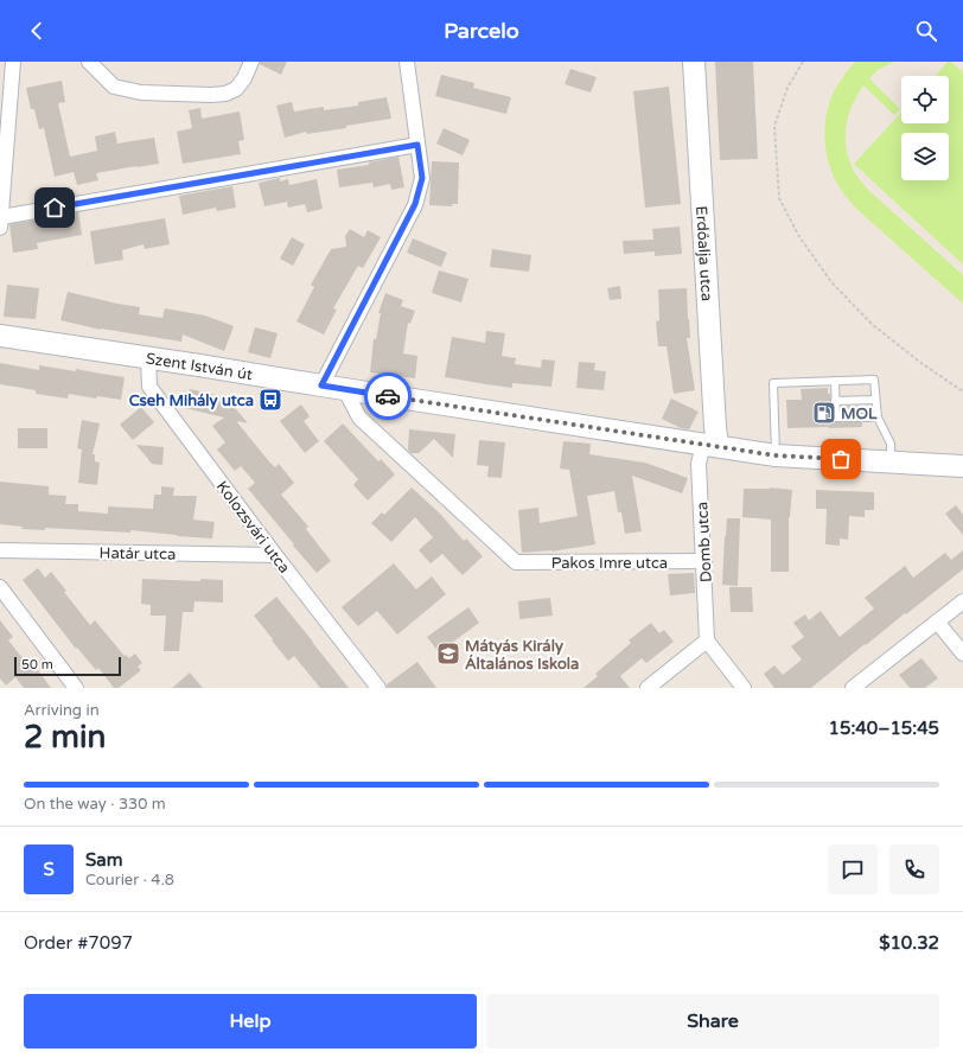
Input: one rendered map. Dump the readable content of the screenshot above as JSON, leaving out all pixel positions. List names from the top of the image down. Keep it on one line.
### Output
{"streets":{"street":["Erdőalja utca","Szent István út","Kolozsvári utca","Domb utca","Határ utca","Pakos Imre utca"]},"crossings":[["Erdőalja utca","Szent István út"],["Erdőalja utca","Domb utca"],["Szent István út","Kolozsvári utca"],["Szent István út","Domb utca"],["Szent István út","Pakos Imre utca"],["Kolozsvári utca","Határ utca"],["Domb utca","Pakos Imre utca"]],"places":{"bus stop":["Cseh Mihály utca"],"fuel station":["MOL"],"school or university":["Mátyás Király Általános Iskola"]},"scale_bar":"50 m","page":{"header":"Parcelo","scale":"50 m","heading":["2 min","Arriving in","15:40–15:45"],"panel":["Sam","Courier · 4.8","Order #7097","$10.32"],"bar":"On the way · 330 m","round":"S","buttons":["Help","Share"]}}
